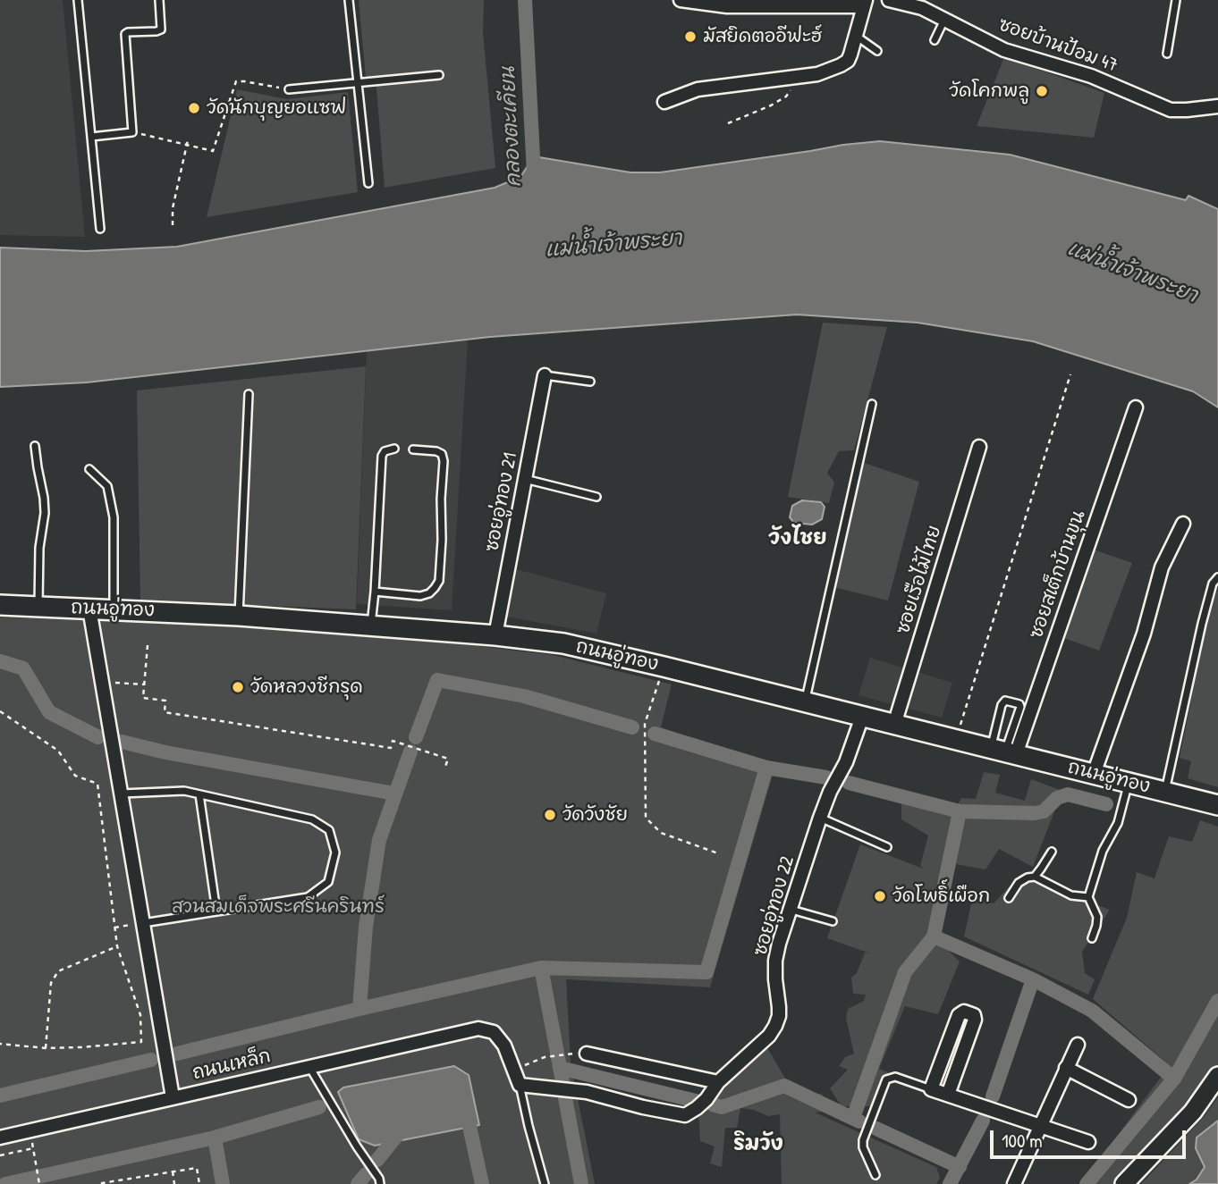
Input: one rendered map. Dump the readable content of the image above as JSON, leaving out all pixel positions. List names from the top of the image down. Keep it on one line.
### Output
{"streets":{"main road":["ถนนอู่ทอง"],"street":["ซอยบ้านป้อม 47","ซอยอู่ทอง 21","ซอยสเต็กบ้านขุน","ซอยเรือไม้ไทย","ซอยอู่ทอง 22","ถนนเหล็ก"]},"crossings":[["ซอยอู่ทอง 21","ถนนอู่ทอง"],["ซอยสเต็กบ้านขุน","ถนนอู่ทอง"],["ซอยเรือไม้ไทย","ถนนอู่ทอง"],["ถนนอู่ทอง","ซอยอู่ทอง 22"]],"districts":["วังไชย","ริมวัง"],"water":["คลองตะเคียน","แม่น้ำเจ้าพระยา"],"parks":["สวนสมเด็จพระศรีนครินทร์"],"places":["มัสยิดตออีฟะฮ์","วัดโคกพลู","วัดนักบุญยอแซฟ","วัดหลวงชีกรุด","วัดวังชัย","วัดโพธิ์เผือก"],"scale_bar":"100 m"}
